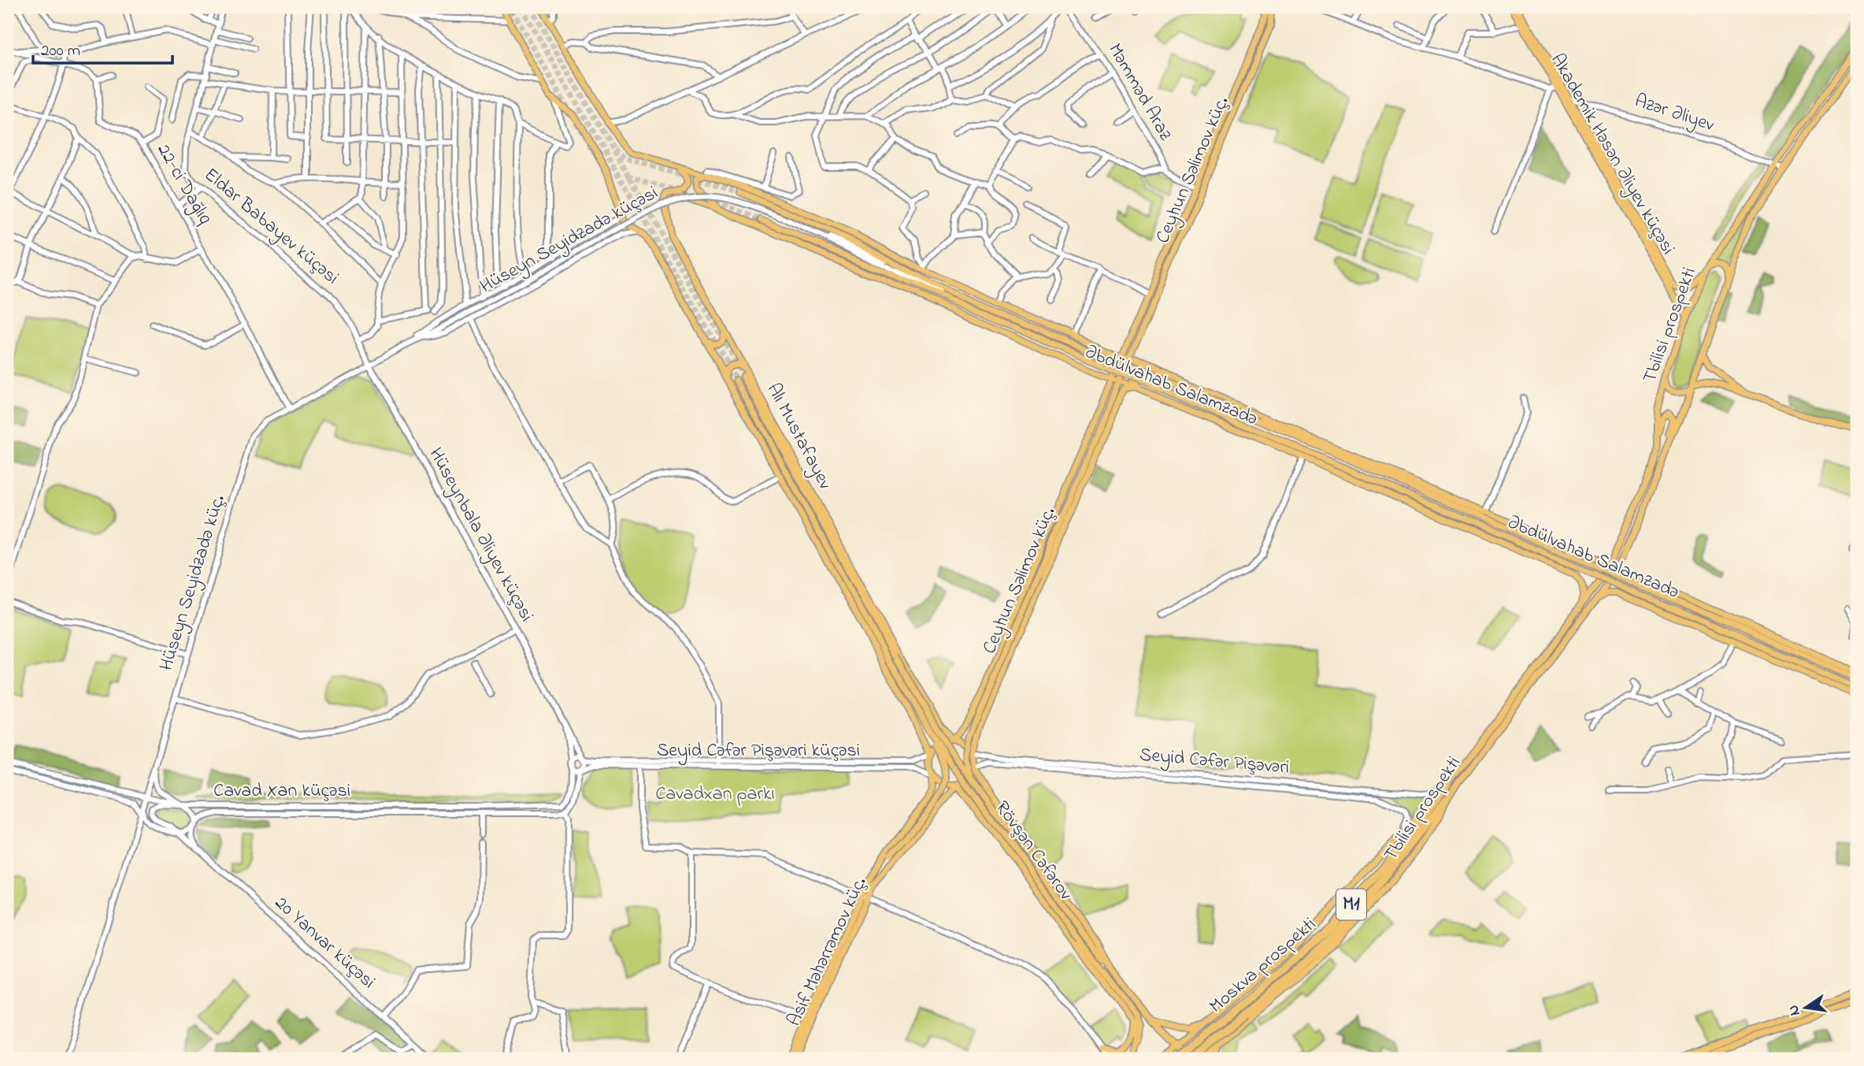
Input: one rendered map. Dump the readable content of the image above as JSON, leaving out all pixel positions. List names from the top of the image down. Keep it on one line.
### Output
{"streets":{"highway":["M1","Moskva prospekti"],"main road":["Akademik Həsən Əliyev küçəsi","Ceyhun Səlimov küç.","Tbilisi prospekti","Əbdülvahab Salamzadə","Alı Mustafayev","Rövşən Cəfərov","Asif Məhərrəmov küç."],"street":["Məmməd Araz","Azər Əliyev","22-ci Dağlıq","Eldar Babayev küçəsi","Hüseyn Seyidzadə küçəsi","Hüseynbala Əliyev küçəsi","Hüseyn Seyidzadə küç.","Seyid Cəfər Pişəvəri küçəsi","Seyid Cəfər Pişəvəri","Cavad Xan küçəsi","20 Yanvar küçəsi"]},"crossings":[["Azər Əliyev","Akademik Həsən Əliyev küçəsi"],["Azər Əliyev","Tbilisi prospekti"],["Akademik Həsən Əliyev küçəsi","Tbilisi prospekti"],["Ceyhun Səlimov küç.","Əbdülvahab Salamzadə"],["Ceyhun Səlimov küç.","Alı Mustafayev"],["Ceyhun Səlimov küç.","Seyid Cəfər Pişəvəri küçəsi"],["Ceyhun Səlimov küç.","Seyid Cəfər Pişəvəri"],["Ceyhun Səlimov küç.","Rövşən Cəfərov"],["Ceyhun Səlimov küç.","Asif Məhərrəmov küç."],["22-ci Dağlıq","Hüseyn Seyidzadə küç."],["Eldar Babayev küçəsi","Hüseynbala Əliyev küçəsi"],["Tbilisi prospekti","Əbdülvahab Salamzadə"],["Tbilisi prospekti","Seyid Cəfər Pişəvəri"],["Tbilisi prospekti","Rövşən Cəfərov"],["Tbilisi prospekti","Moskva prospekti"],["Alı Mustafayev","Seyid Cəfər Pişəvəri küçəsi"],["Alı Mustafayev","Seyid Cəfər Pişəvəri"],["Alı Mustafayev","Rövşən Cəfərov"],["Alı Mustafayev","Asif Məhərrəmov küç."],["Hüseynbala Əliyev küçəsi","Seyid Cəfər Pişəvəri küçəsi"],["Hüseyn Seyidzadə küç.","Cavad Xan küçəsi"],["Seyid Cəfər Pişəvəri küçəsi","Seyid Cəfər Pişəvəri"],["Seyid Cəfər Pişəvəri küçəsi","Asif Məhərrəmov küç."],["Seyid Cəfər Pişəvəri","Asif Məhərrəmov küç."],["Seyid Cəfər Pişəvəri","Moskva prospekti"],["Cavad Xan küçəsi","20 Yanvar küçəsi"],["Rövşən Cəfərov","Moskva prospekti"]],"parks":["Cavadxan parkı"],"scale_bar":"200 m","north":"left"}
